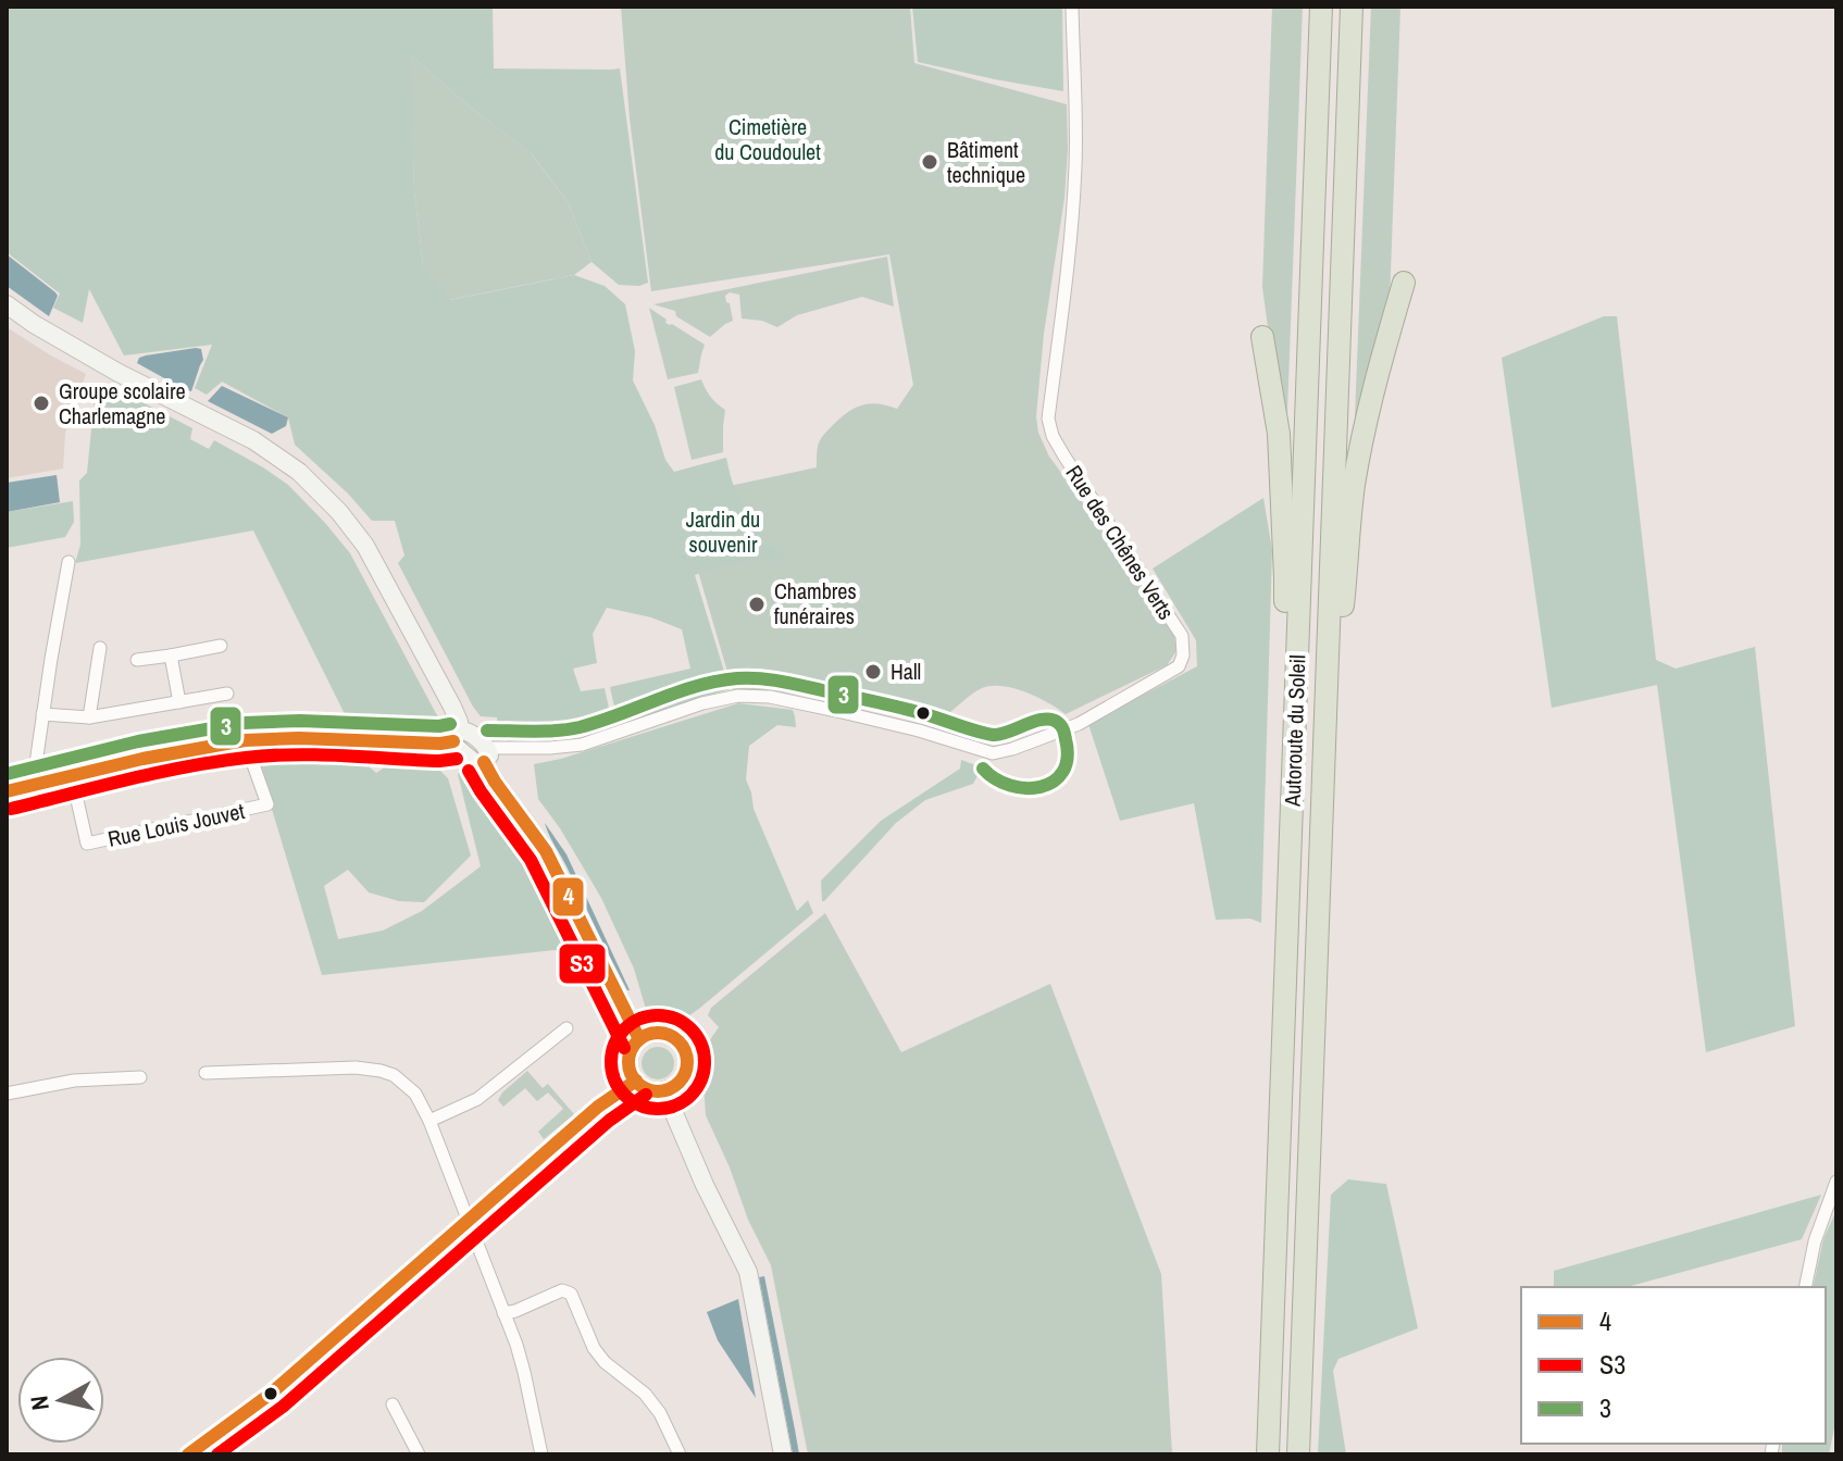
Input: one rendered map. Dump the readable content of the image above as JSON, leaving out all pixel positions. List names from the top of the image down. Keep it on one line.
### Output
{"streets":{"highway":["Autoroute du Soleil"],"street":["Rue des Chênes Verts","Rue Louis Jouvet"]},"parks":["Cimetière du Coudoulet","Jardin du souvenir"],"places":["Bâtiment technique","Groupe scolaire Charlemagne","Chambres funéraires","Hall"],"lines":["transit line 3","transit line 4","transit line S3"],"legend":["4","S3","3"],"north":"left"}
